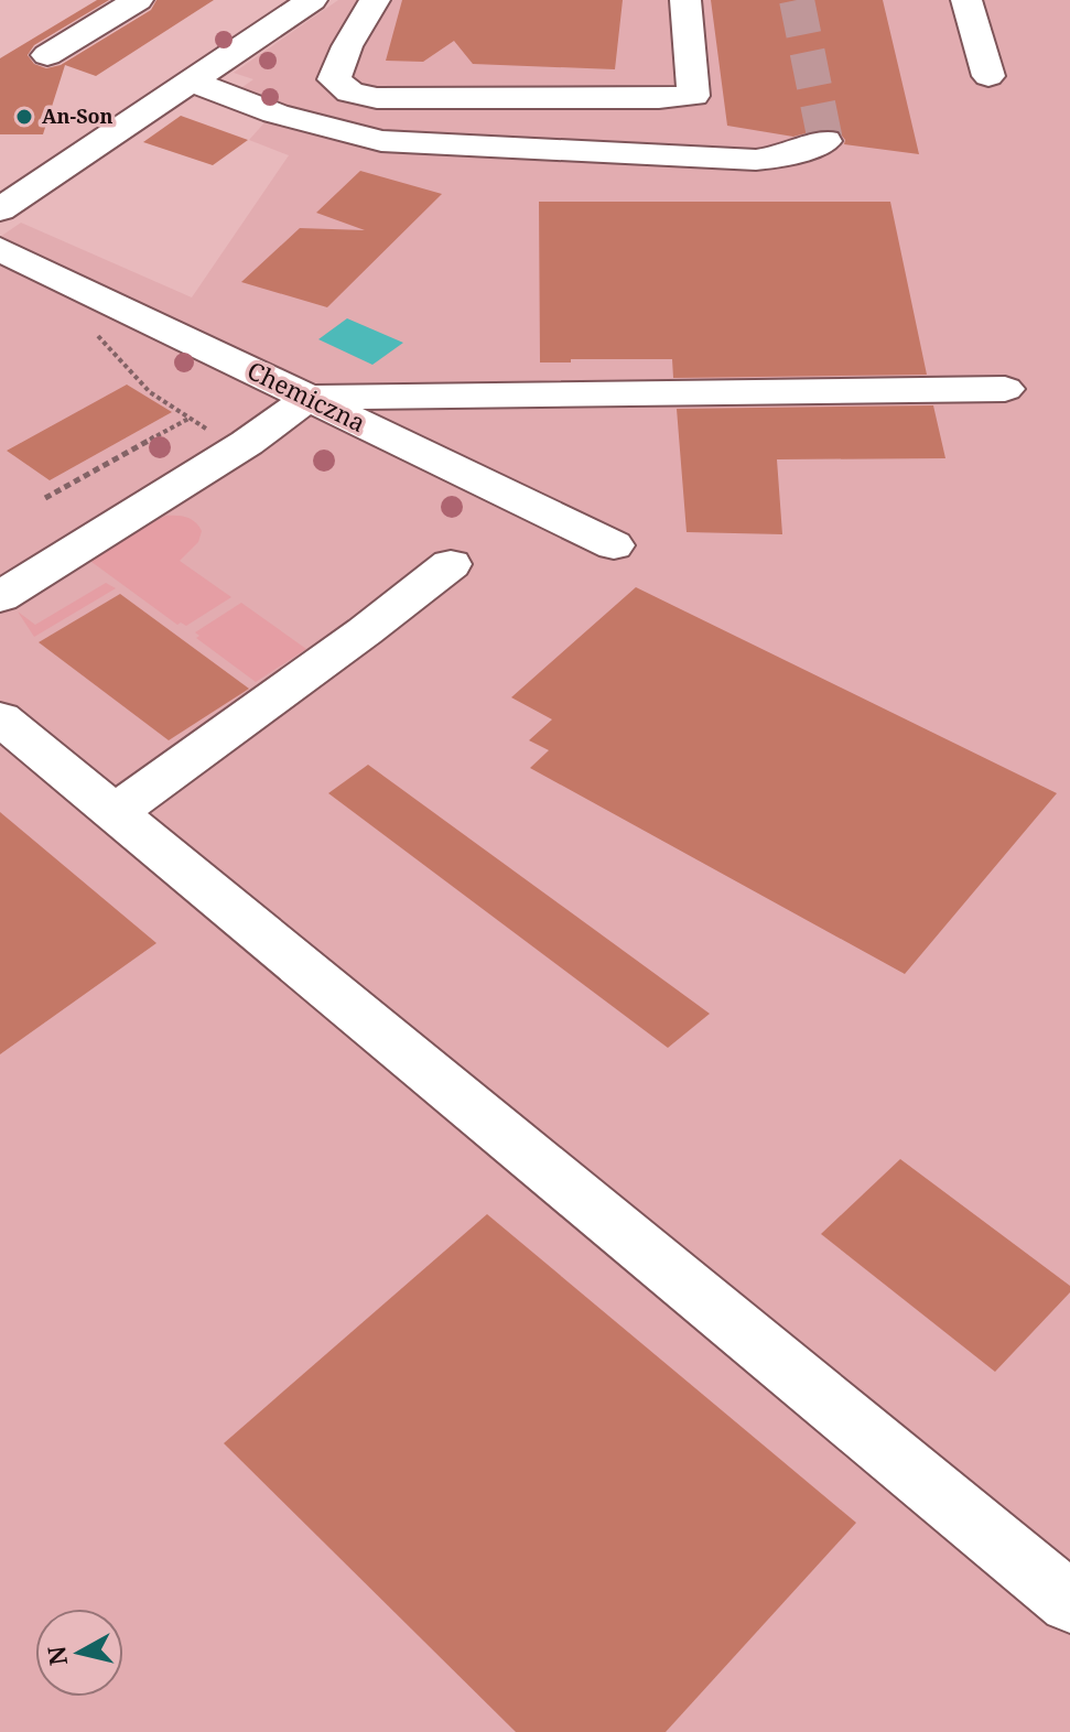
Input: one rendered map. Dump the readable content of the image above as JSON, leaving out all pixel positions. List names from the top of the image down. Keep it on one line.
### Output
{"streets":{"street":["Chemiczna"]},"places":["An-Son"],"north":"left"}
